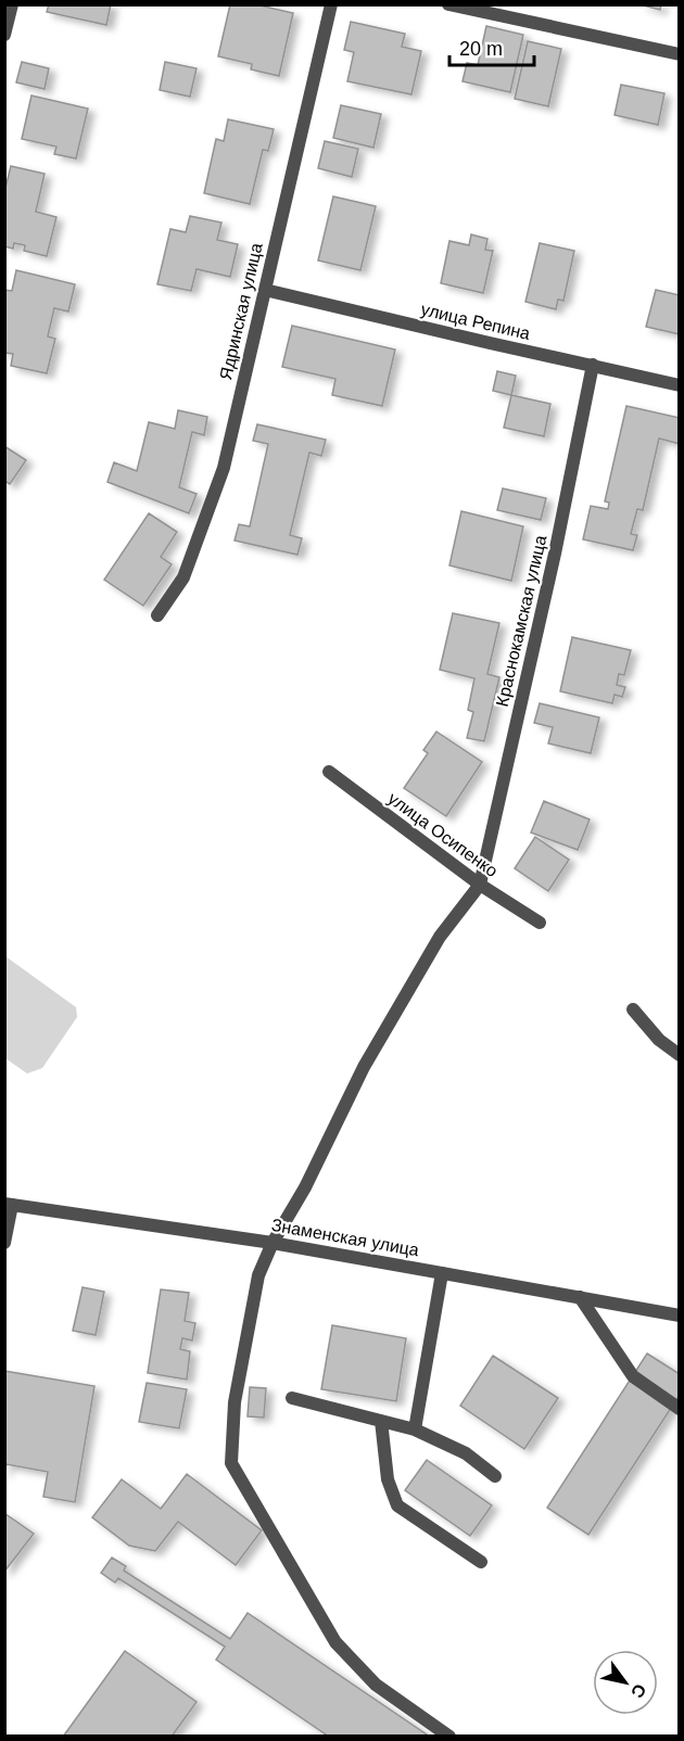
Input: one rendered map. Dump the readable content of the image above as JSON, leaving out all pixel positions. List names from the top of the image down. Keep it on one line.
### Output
{"streets":{"street":["Ядринская улица","улица Репина","Краснокамская улица","улица Осипенко","Знаменская улица"]},"crossings":[["Ядринская улица","улица Репина"],["улица Репина","Краснокамская улица"],["Краснокамская улица","улица Осипенко"]],"scale_bar":"20 m","north":"bottom right"}
